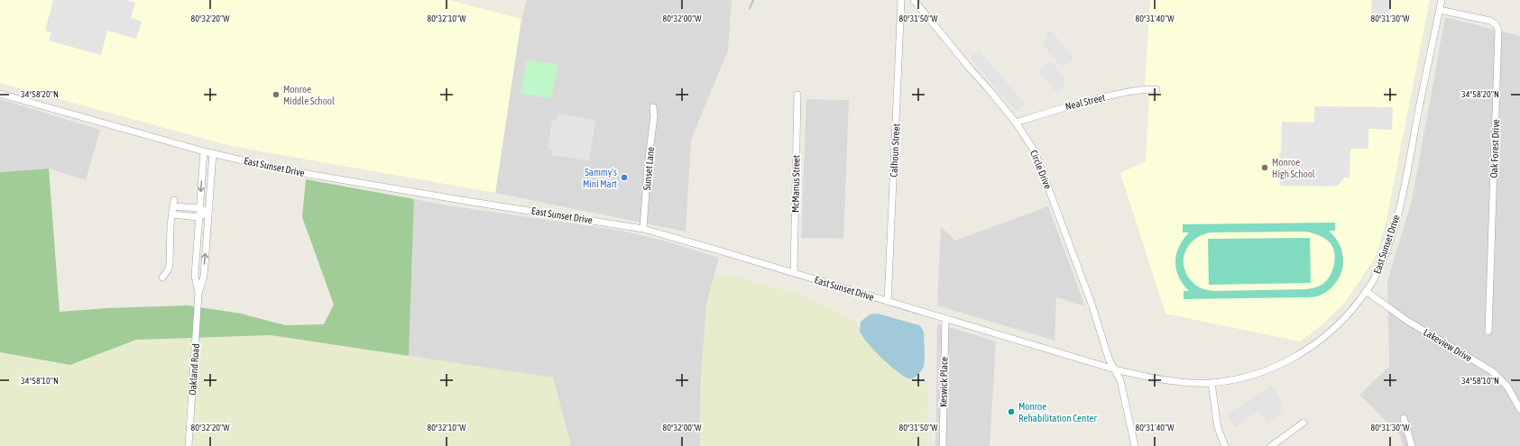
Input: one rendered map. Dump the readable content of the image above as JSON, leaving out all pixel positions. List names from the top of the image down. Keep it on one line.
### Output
{"streets":{"street":["Neal Street","Oak Forest Drive","Calhoun Street","East Sunset Drive","Sunset Lane","Circle Drive","McManus Street","Lakeview Drive","Oakland Road","Keswick Place"]},"crossings":[["Neal Street","Circle Drive"],["Oak Forest Drive","East Sunset Drive"],["Calhoun Street","East Sunset Drive"],["East Sunset Drive","Sunset Lane"],["East Sunset Drive","Circle Drive"],["East Sunset Drive","McManus Street"],["East Sunset Drive","Lakeview Drive"],["East Sunset Drive","Oakland Road"],["East Sunset Drive","Keswick Place"]],"places":["Monroe Middle School","Monroe High School","Sammy's Mini Mart","Monroe Rehabilitation Center"],"coordinates":["80°32'20\"W","80°32'10\"W","80°32'00\"W","80°31'50\"W","80°31'40\"W","80°31'30\"W","34°58'20\"N","34°58'10\"N"]}
